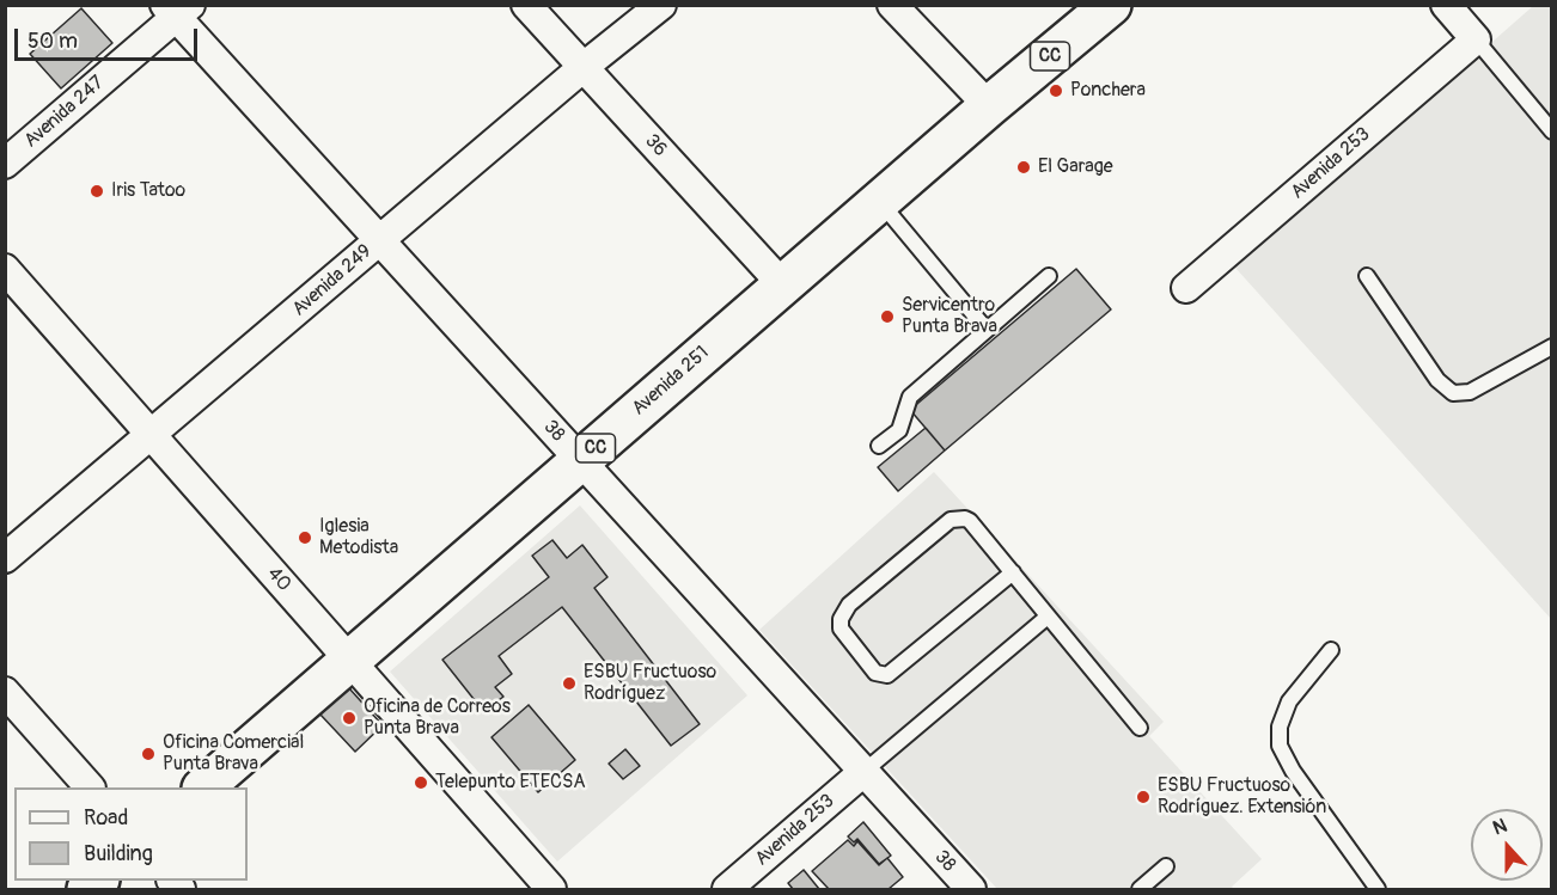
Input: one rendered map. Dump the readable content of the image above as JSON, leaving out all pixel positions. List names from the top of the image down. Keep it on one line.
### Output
{"streets":{"main road":["CC","Avenida 251"],"street":["Avenida 247","36","Avenida 253","Avenida 249","38","40"]},"crossings":[["Avenida 247","38"],["36","Avenida 249"],["36","Avenida 251"],["Avenida 253","38"],["Avenida 249","38"],["Avenida 249","40"],["Avenida 251","38"],["Avenida 251","40"]],"places":["Ponchera","El Garage","Iris Tatoo","Servicentro Punta Brava","Iglesia Metodista","ESBU Fructuoso Rodríguez","Oficina de Correos Punta Brava","Oficina Comercial Punta Brava","Telepunto ETECSA","ESBU Fructuoso Rodríguez. Extensión"],"legend":["Road","Building"],"scale_bar":"50 m","north":"top"}
